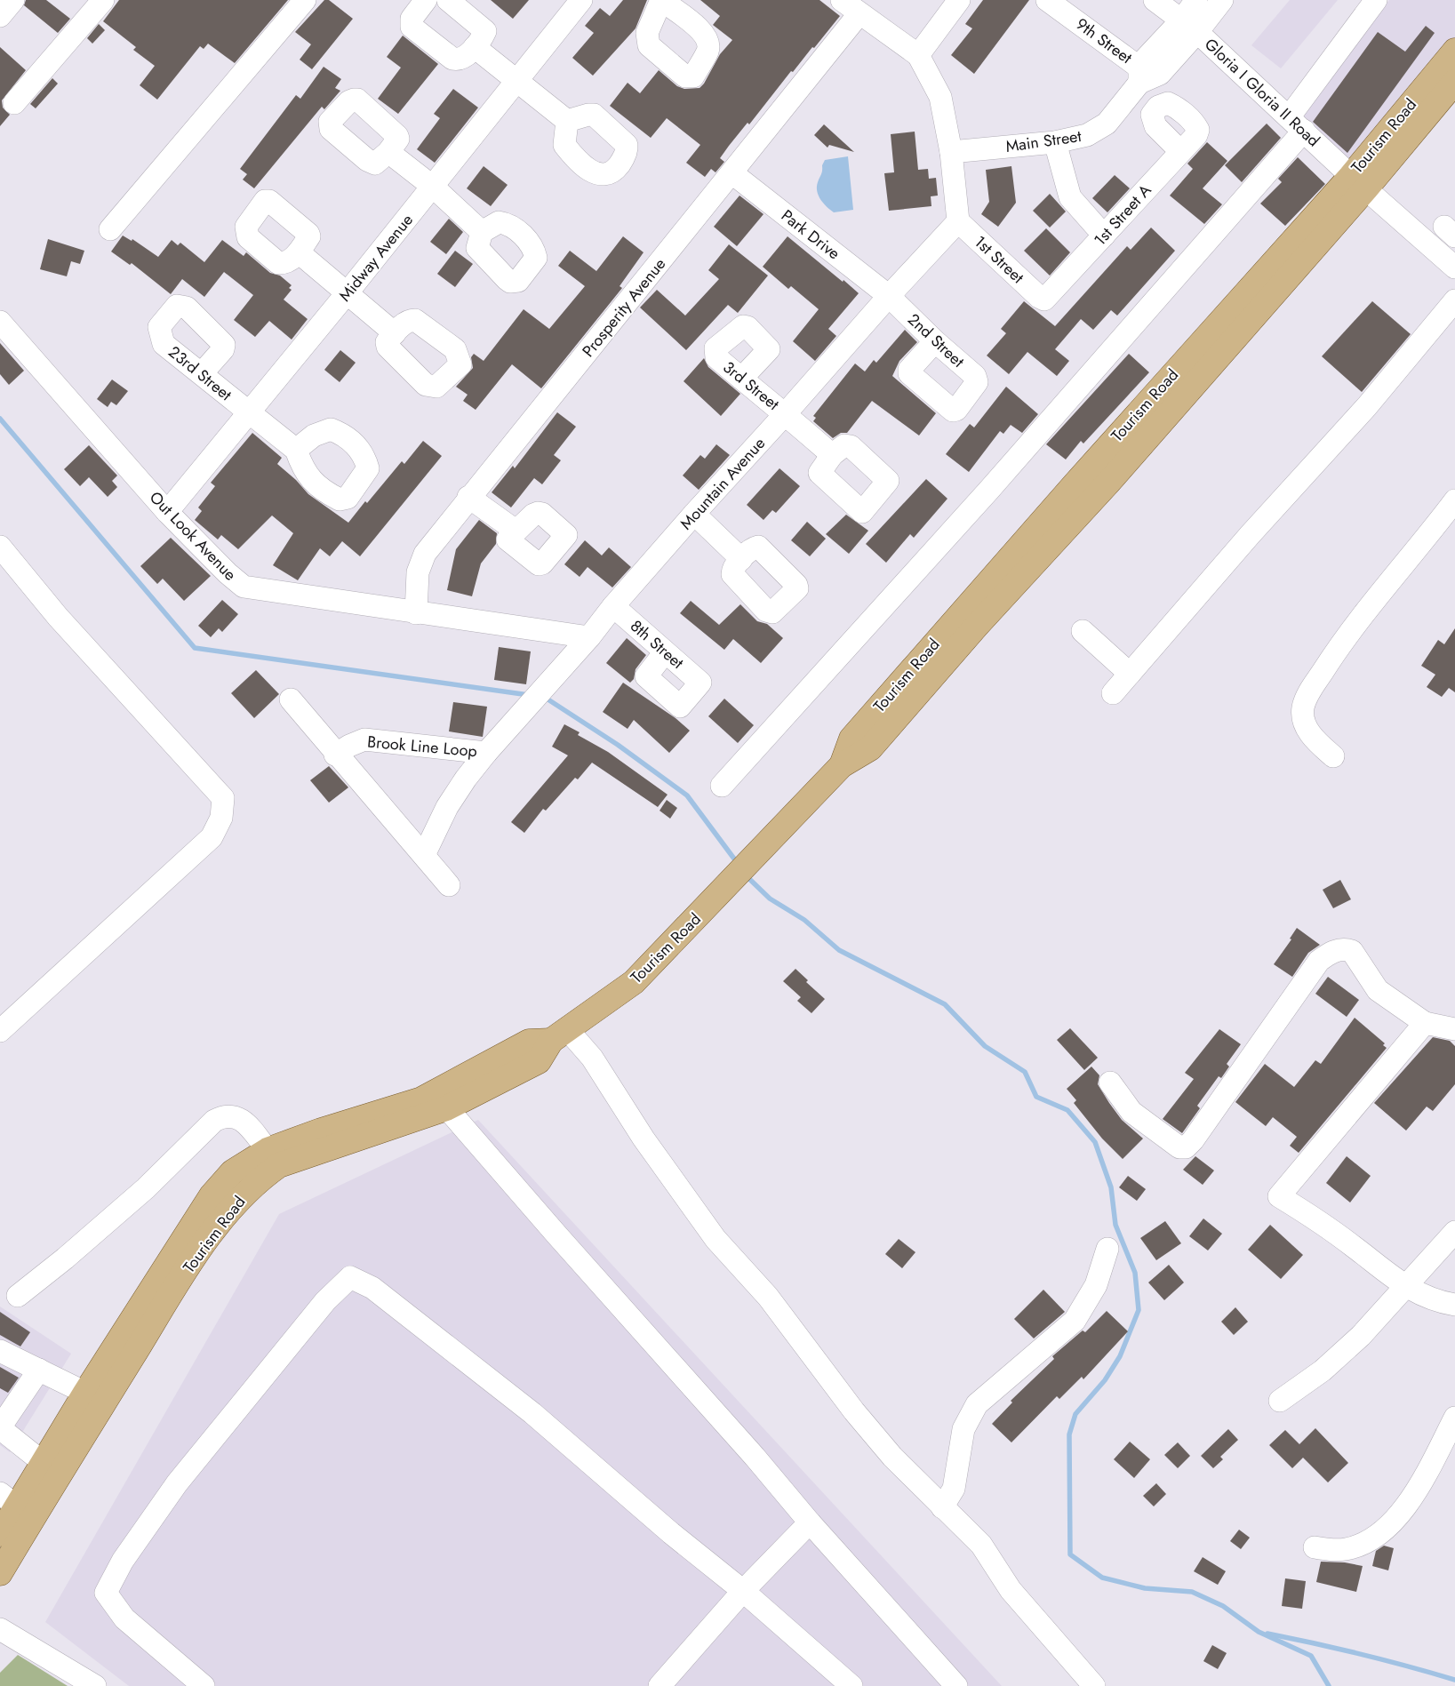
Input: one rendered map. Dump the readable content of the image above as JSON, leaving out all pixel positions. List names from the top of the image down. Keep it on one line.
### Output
{"streets":{"main road":["Tourism Road"],"street":["9th Street","Gloria I Gloria II Road","Main Street","1st Street A","Park Drive","Midway Avenue","1st Street","Prosperity Avenue","2nd Street","23rd Street","3rd Street","Mountain Avenue","Out Look Avenue","8th Street","Brook Line Loop"]},"crossings":[["9th Street","Main Street"],["Gloria I Gloria II Road","Tourism Road"],["Gloria I Gloria II Road","Main Street"],["1st Street A","1st Street"],["Park Drive","Prosperity Avenue"],["Park Drive","2nd Street"],["Park Drive","Mountain Avenue"],["Midway Avenue","23rd Street"],["Midway Avenue","Out Look Avenue"],["1st Street","Mountain Avenue"],["Prosperity Avenue","Out Look Avenue"],["2nd Street","Mountain Avenue"],["3rd Street","Mountain Avenue"],["Mountain Avenue","Out Look Avenue"],["Mountain Avenue","8th Street"],["Mountain Avenue","Brook Line Loop"]]}
